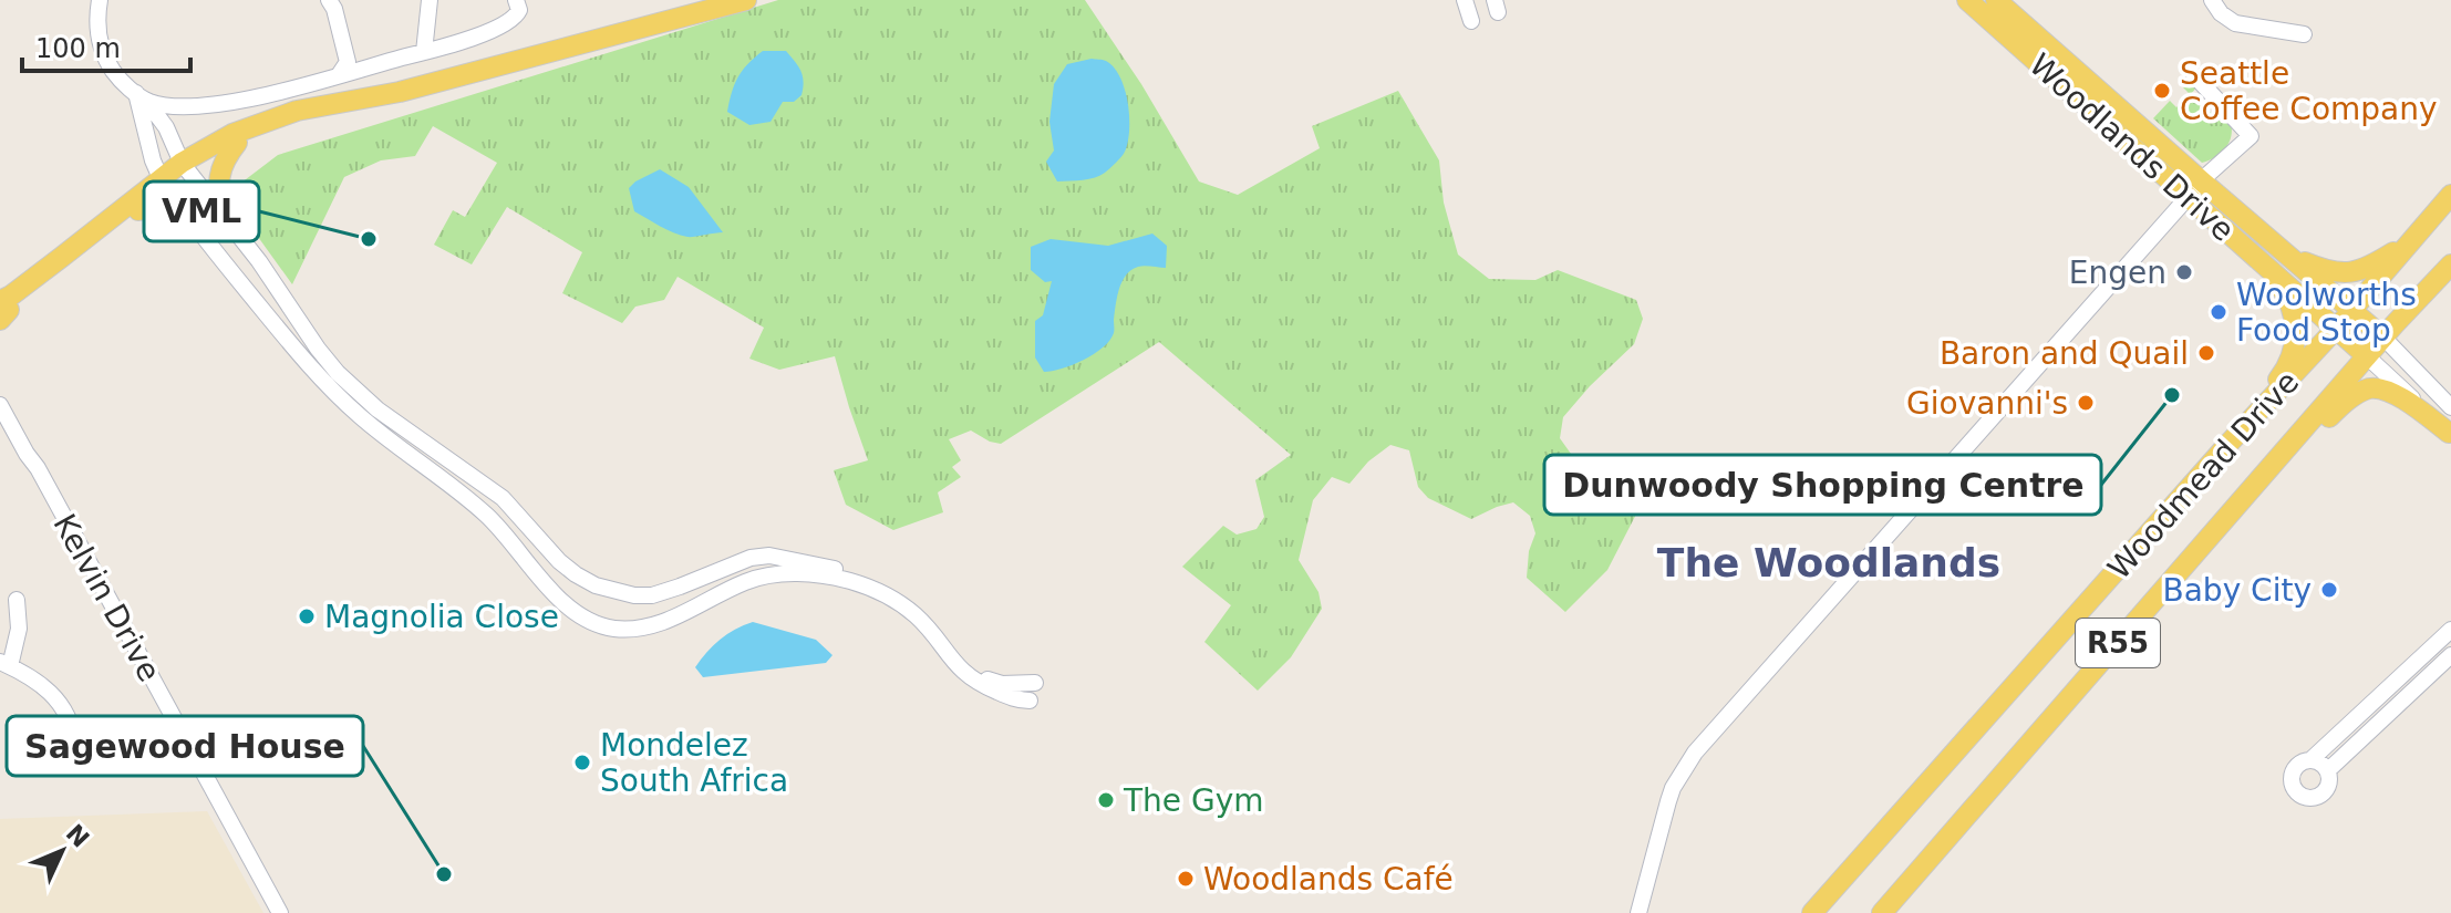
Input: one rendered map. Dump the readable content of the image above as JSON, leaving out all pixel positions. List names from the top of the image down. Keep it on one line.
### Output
{"streets":{"main road":["Woodlands Drive","Woodmead Drive","R55"],"street":["Kelvin Drive"]},"crossings":[["Woodlands Drive","Woodmead Drive"]],"districts":["The Woodlands"],"places":["Seattle Coffee Company","VML","Engen","Woolworths Food Stop","Baron and Quail","Dunwoody Shopping Centre","Giovanni's","Baby City","Magnolia Close","Mondelez South Africa","The Gym","Sagewood House","Woodlands Café"],"scale_bar":"100 m","north":"top right"}
